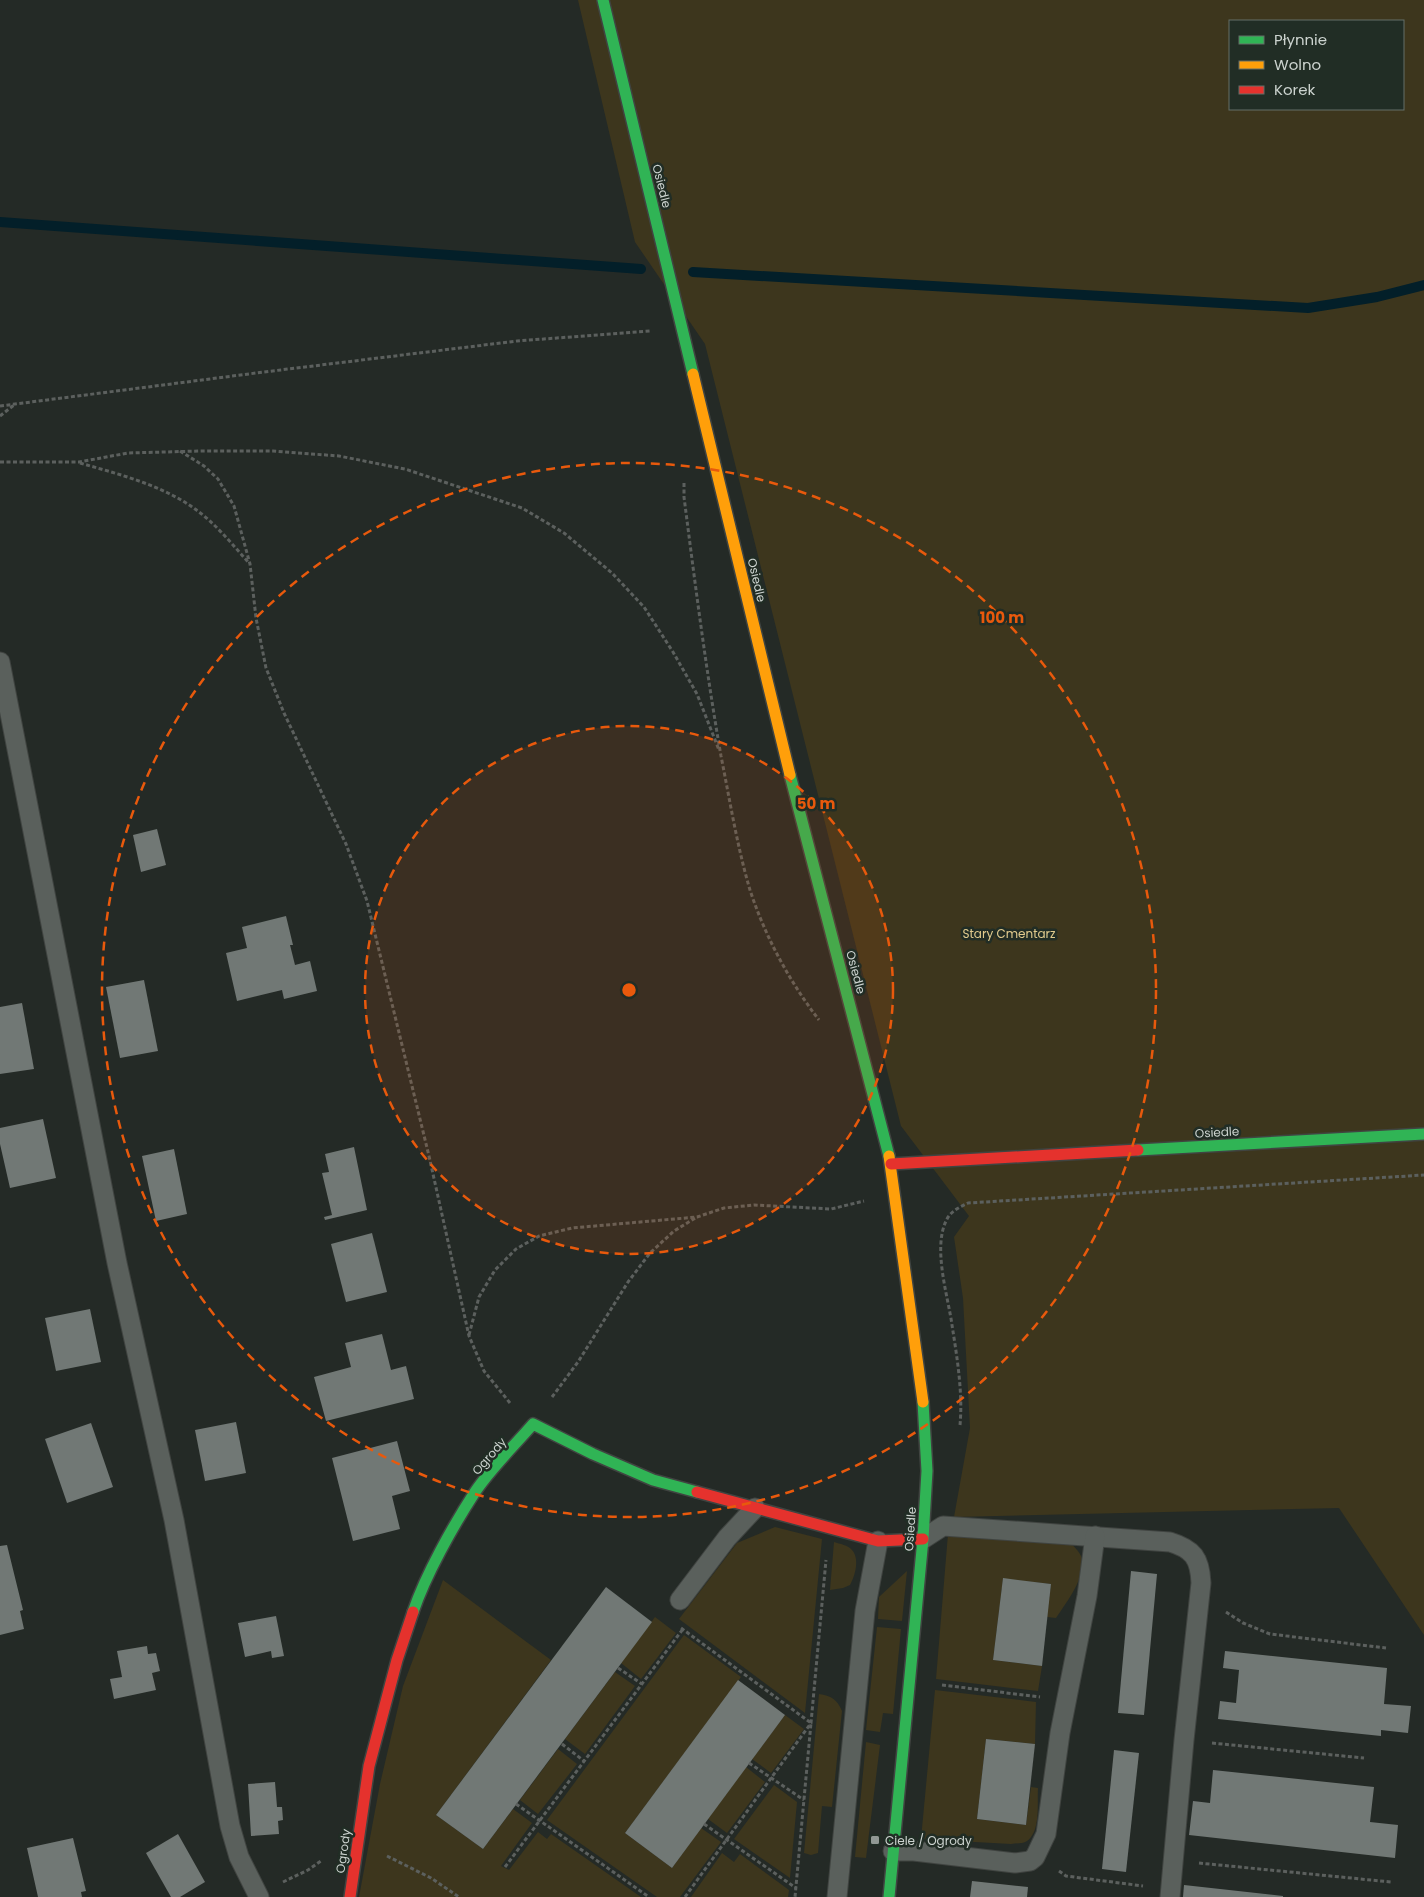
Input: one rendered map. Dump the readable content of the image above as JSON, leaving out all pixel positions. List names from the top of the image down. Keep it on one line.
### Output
{"streets":{"street":["Osiedle","Ogrody"]},"parks":["Stary Cmentarz"],"places":{"transit":["Ciele / Ogrody"]},"legend":["Płynnie","Wolno","Korek"],"rings":["100 m","50 m"]}
